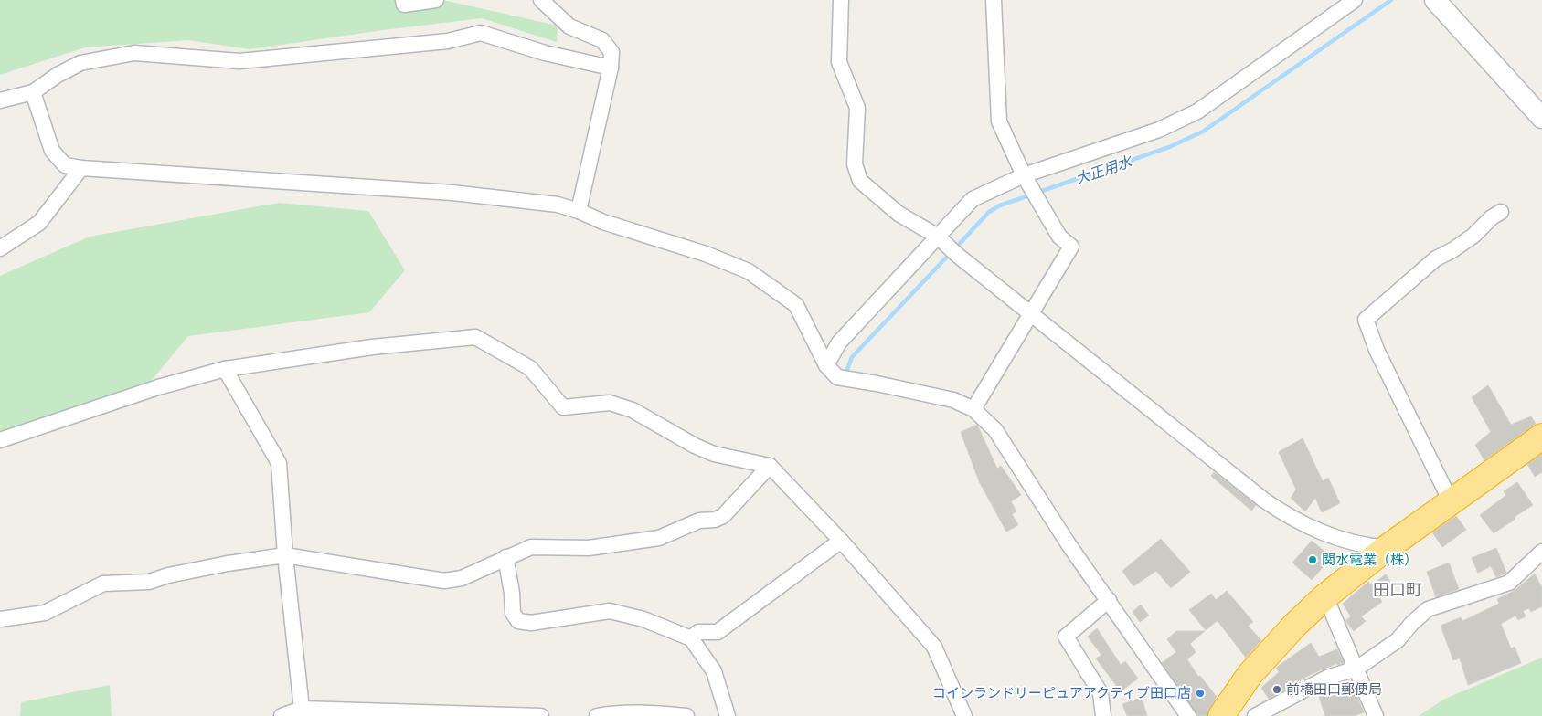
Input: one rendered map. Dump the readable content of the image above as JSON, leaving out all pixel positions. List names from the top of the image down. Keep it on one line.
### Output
{"districts":["田口町"],"water":["大正用水"],"places":["関水電業（株）","前橋田口郵便局","コインランドリーピュアアクティブ田口店"]}
